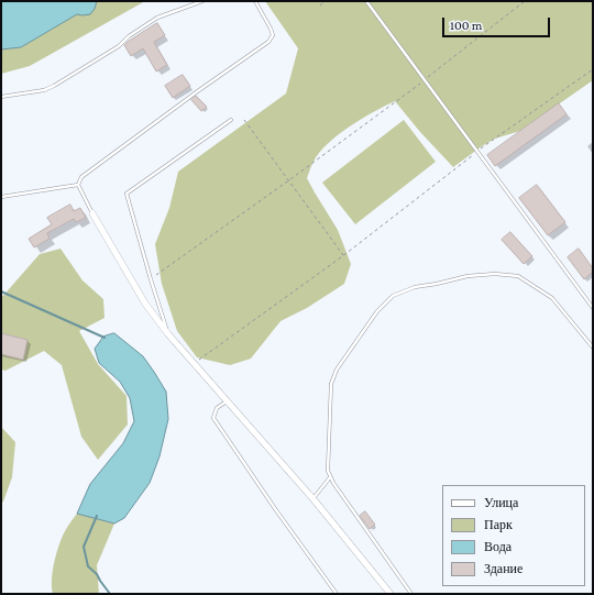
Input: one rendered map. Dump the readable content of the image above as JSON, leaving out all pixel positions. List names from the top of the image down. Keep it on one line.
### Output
{"legend":["Улица","Парк","Вода","Здание"],"scale_bar":"100 m"}
